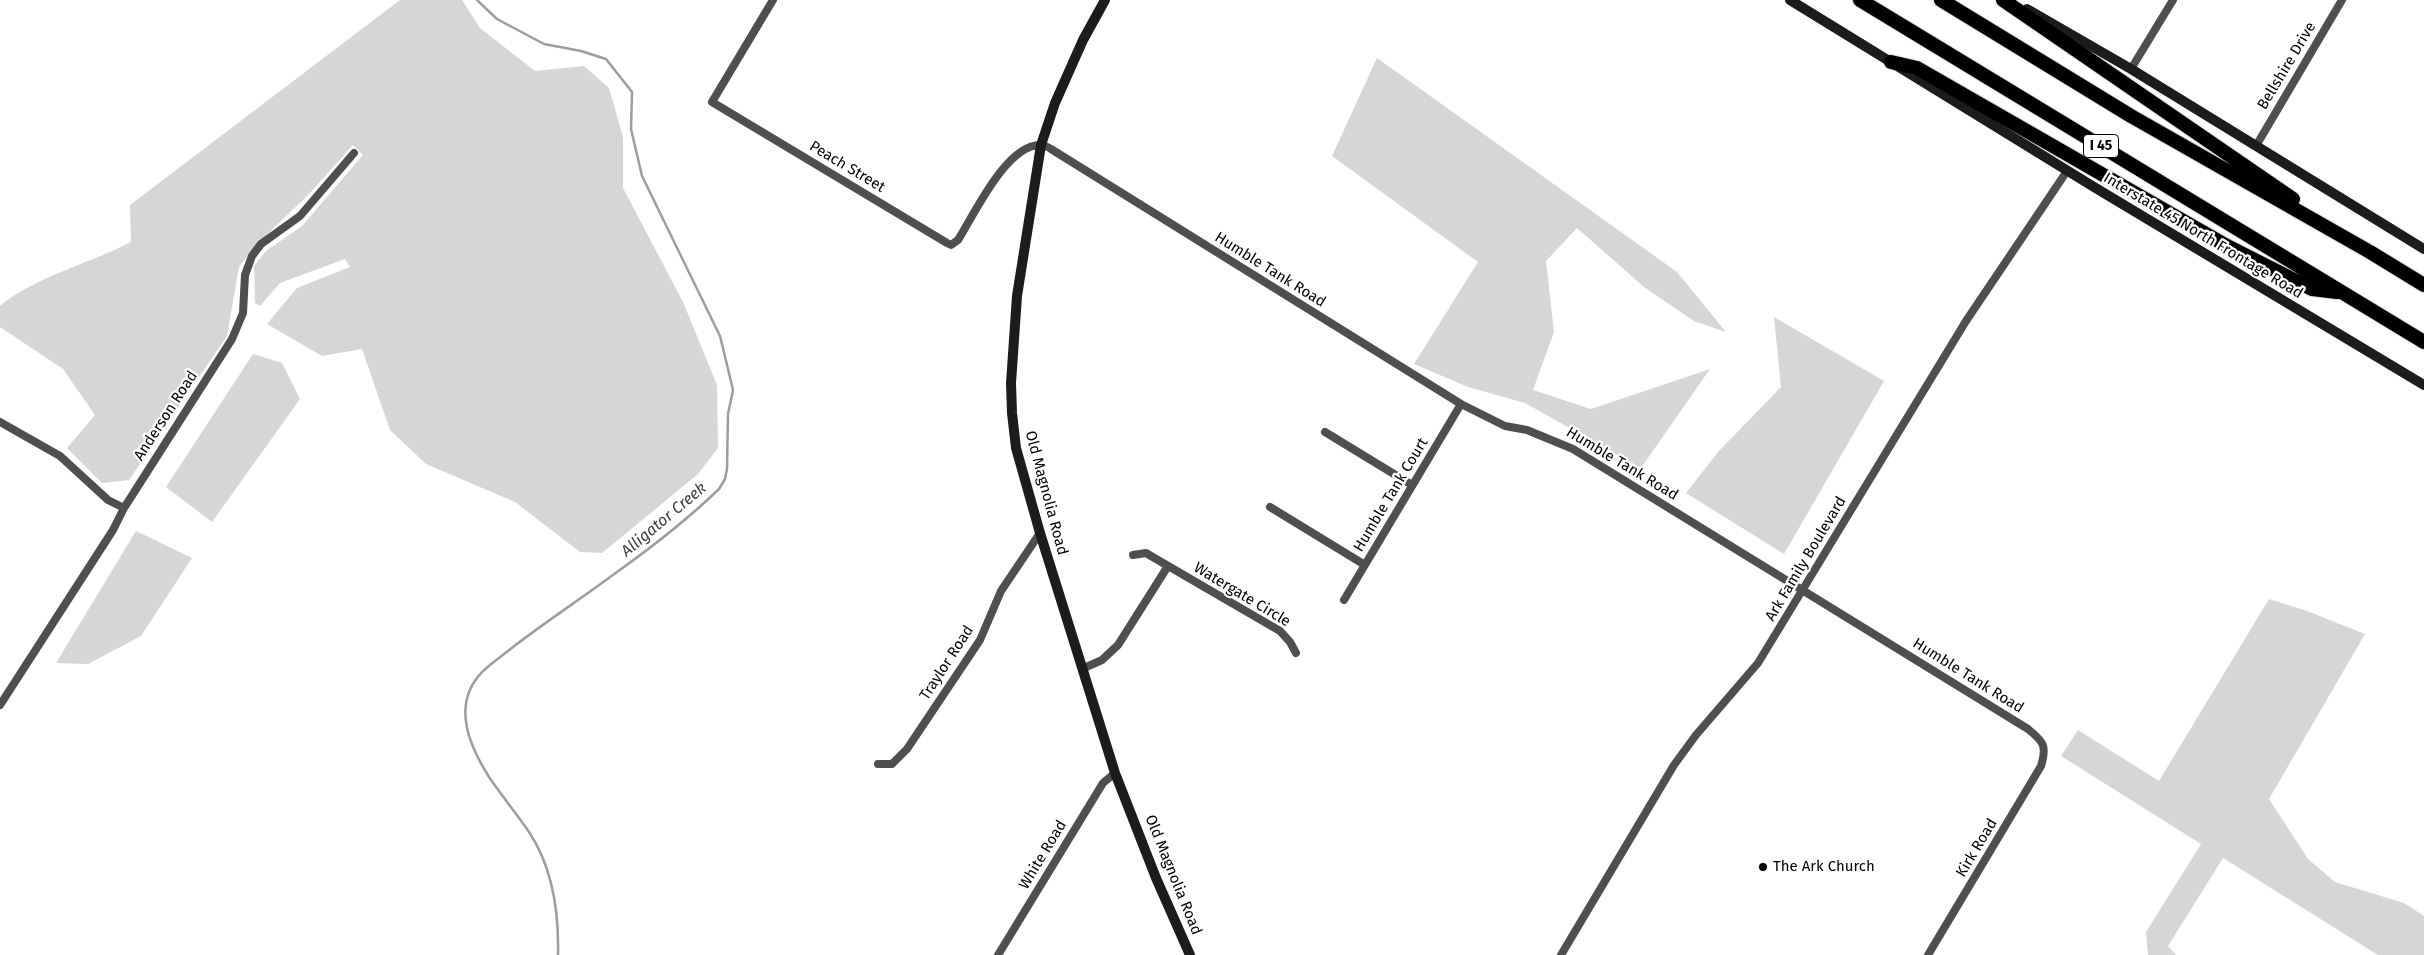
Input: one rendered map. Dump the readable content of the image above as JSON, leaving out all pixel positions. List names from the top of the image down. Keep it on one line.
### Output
{"streets":{"highway":["I 45"],"main road":["Interstate 45 North Frontage Road","Old Magnolia Road"],"street":["Bellshire Drive","Peach Street","Humble Tank Road","Anderson Road","Humble Tank Court","Ark Family Boulevard","Watergate Circle","Traylor Road","Kirk Road","White Road"]},"crossings":[["Peach Street","Humble Tank Road"],["Peach Street","Old Magnolia Road"],["Interstate 45 North Frontage Road","Ark Family Boulevard"],["Humble Tank Road","Old Magnolia Road"],["Humble Tank Road","Humble Tank Court"],["Humble Tank Road","Ark Family Boulevard"],["Humble Tank Road","Kirk Road"],["Old Magnolia Road","Traylor Road"],["Old Magnolia Road","White Road"]],"water":["Alligator Creek"],"places":["The Ark Church"]}
